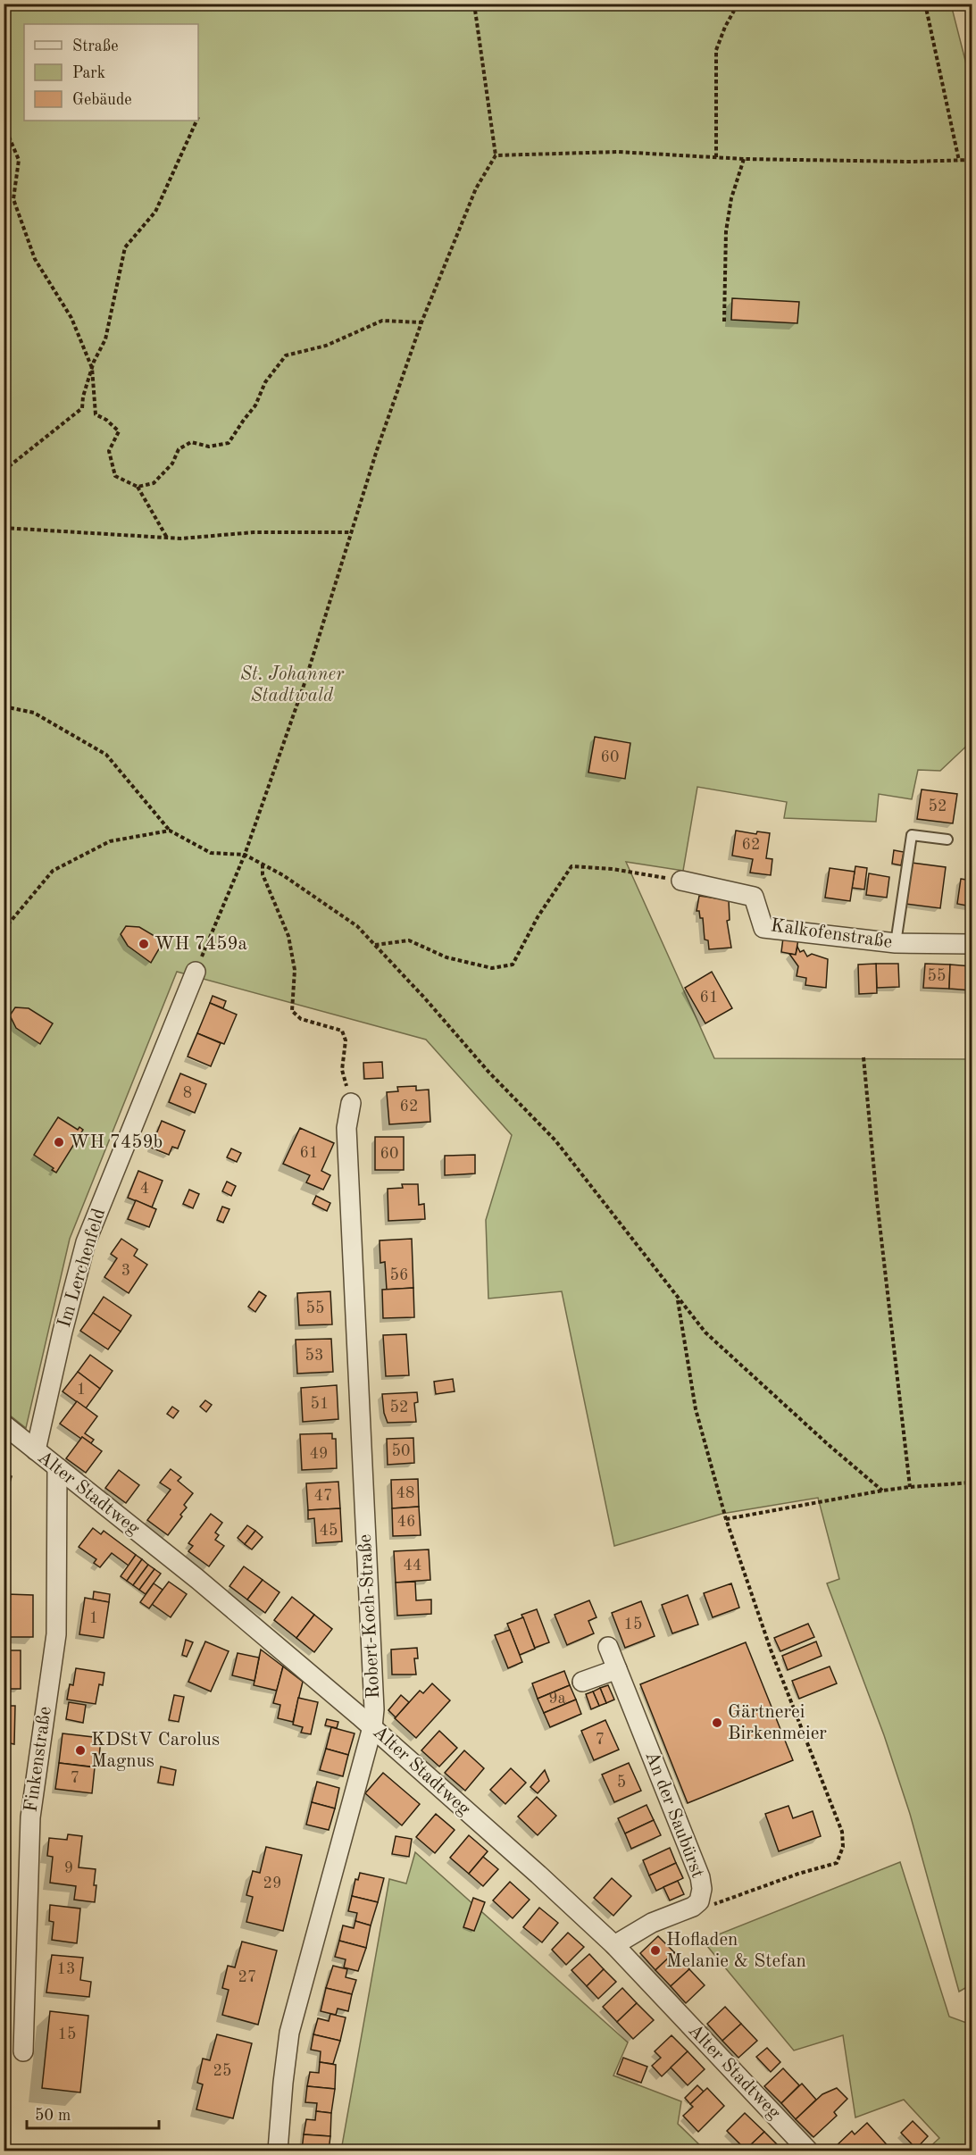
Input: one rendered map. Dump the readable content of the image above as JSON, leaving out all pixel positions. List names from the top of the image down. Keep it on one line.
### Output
{"streets":{"street":["Kalkofenstraße","Im Lerchenfeld","Alter Stadtweg","Robert-Koch-Straße","Finkenstraße","An der Saubürst"]},"crossings":[["Im Lerchenfeld","Alter Stadtweg"],["Alter Stadtweg","Robert-Koch-Straße"],["Alter Stadtweg","Finkenstraße"],["Alter Stadtweg","An der Saubürst"]],"parks":["St. Johanner Stadtwald"],"places":["WH 7459a","WH 7459b","Gärtnerei Birkenmeier","KDStV Carolus Magnus","Hofladen Melanie & Stefan"],"house_numbers":["60","52","62","55","61","8","62","61","60","4","3","56","55","53","1","51","52","50","49","48","47","46","45","44","1","15","9a","7","7","5","9","29","13","27","15","25"],"legend":["Straße","Park","Gebäude"],"scale_bar":"50 m"}
